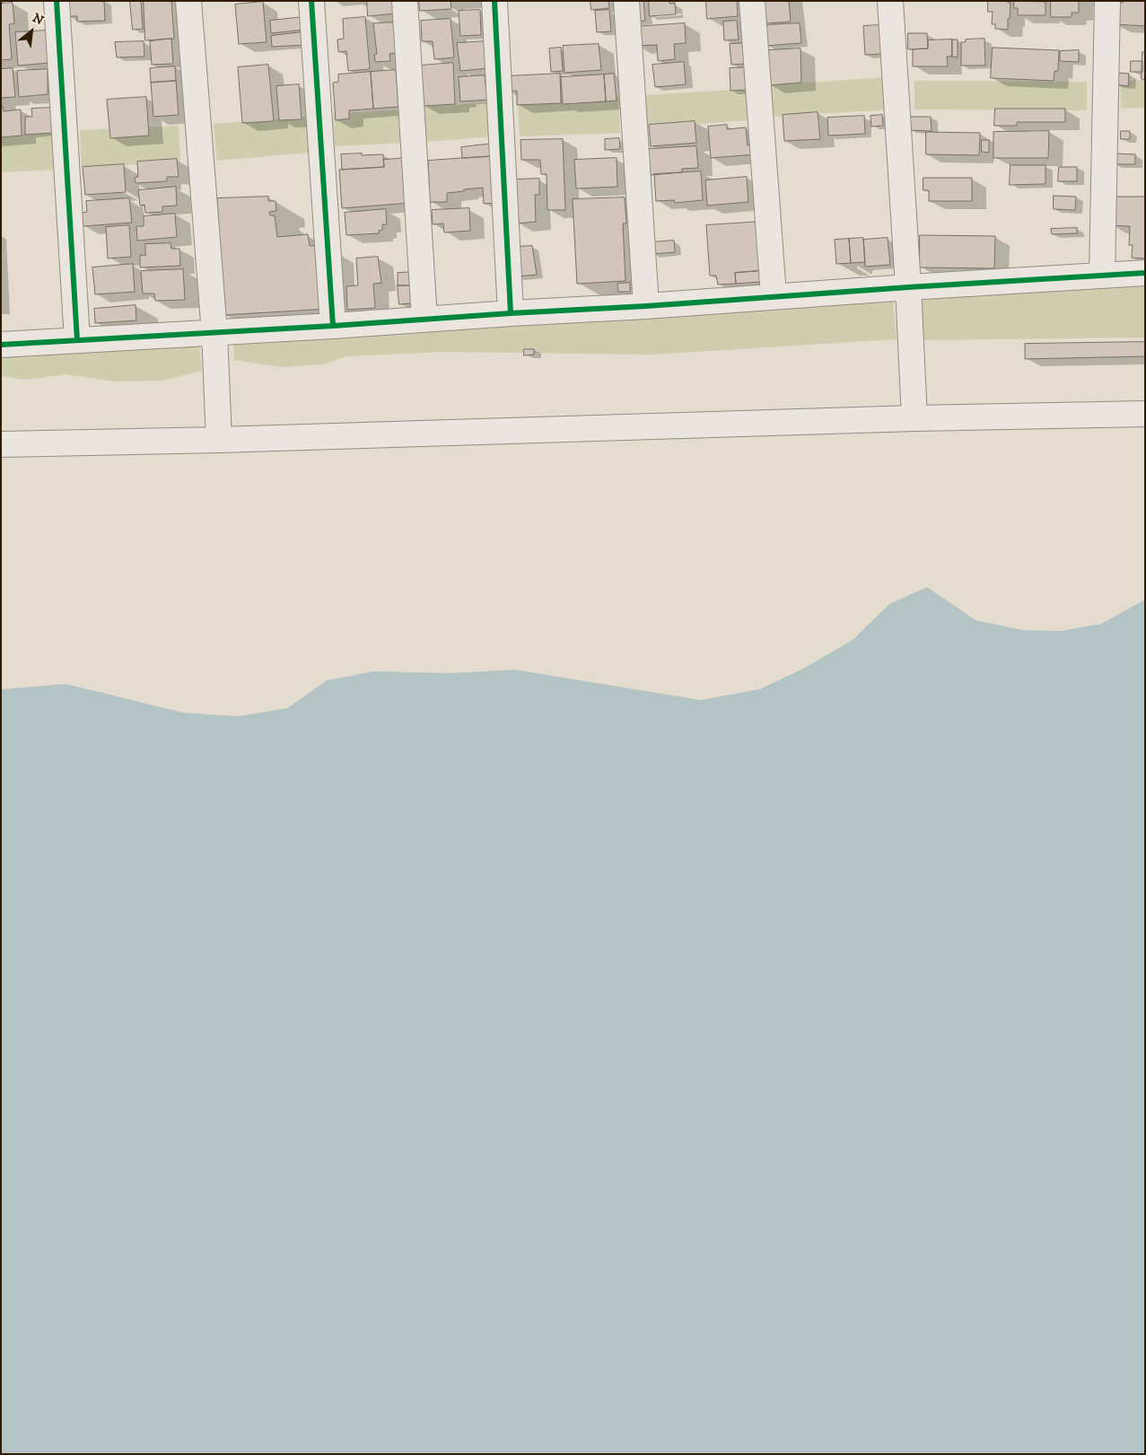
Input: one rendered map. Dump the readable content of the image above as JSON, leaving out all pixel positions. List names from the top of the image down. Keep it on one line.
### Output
{"north":"top right"}
